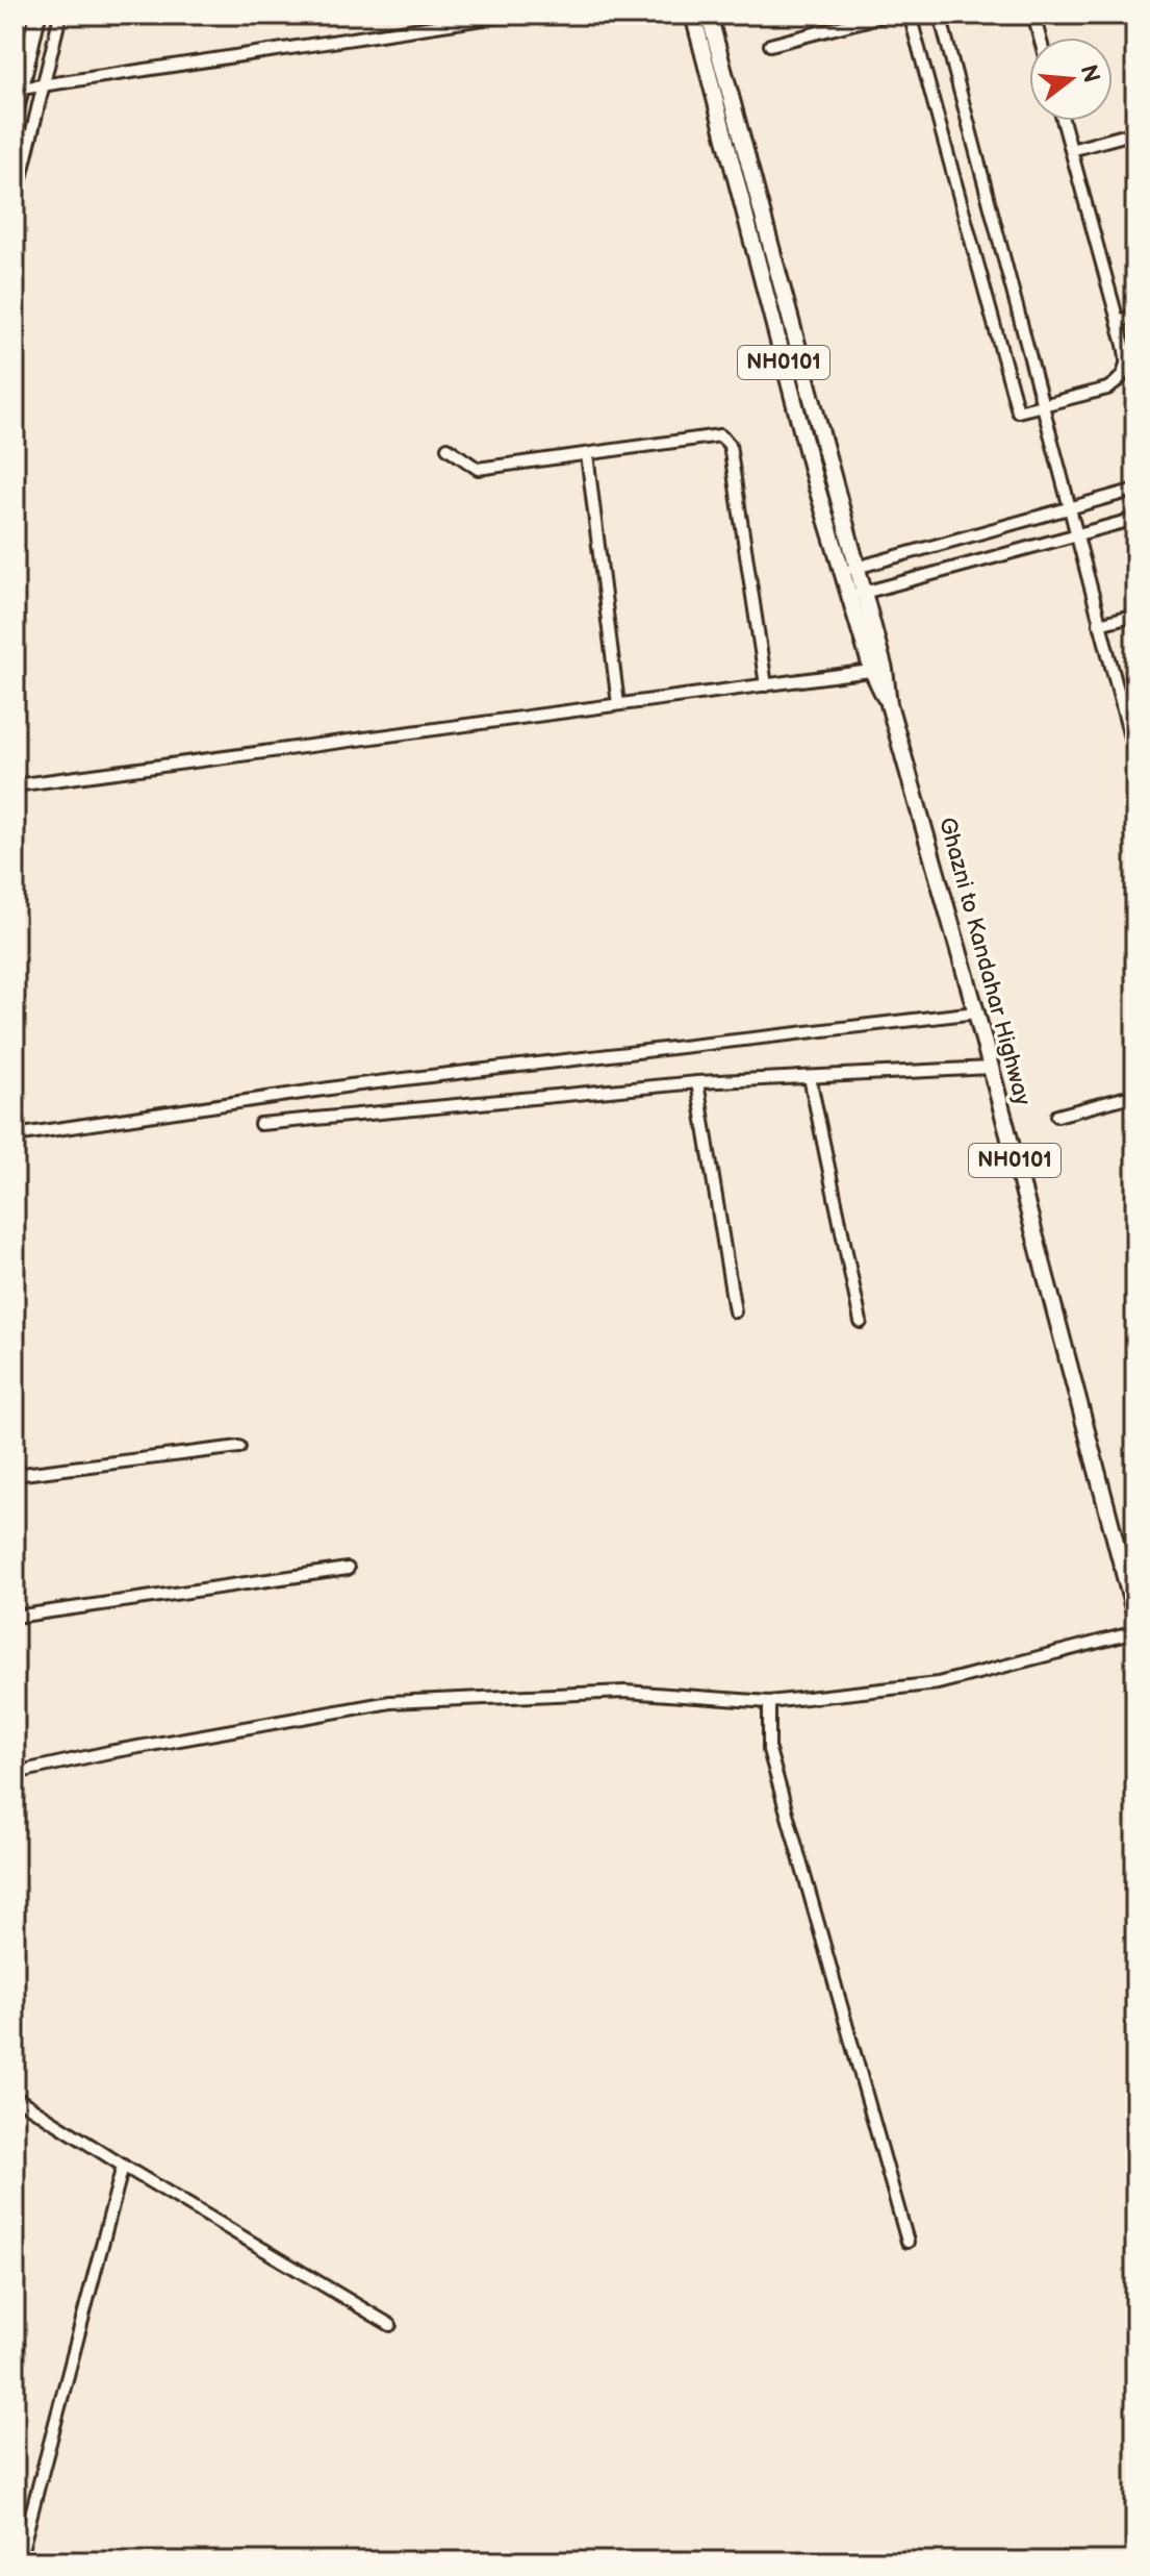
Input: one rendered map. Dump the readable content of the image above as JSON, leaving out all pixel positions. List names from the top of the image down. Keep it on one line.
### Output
{"streets":{"highway":["NH0101","Ghazni to Kandahar Highway"]},"north":"right"}
